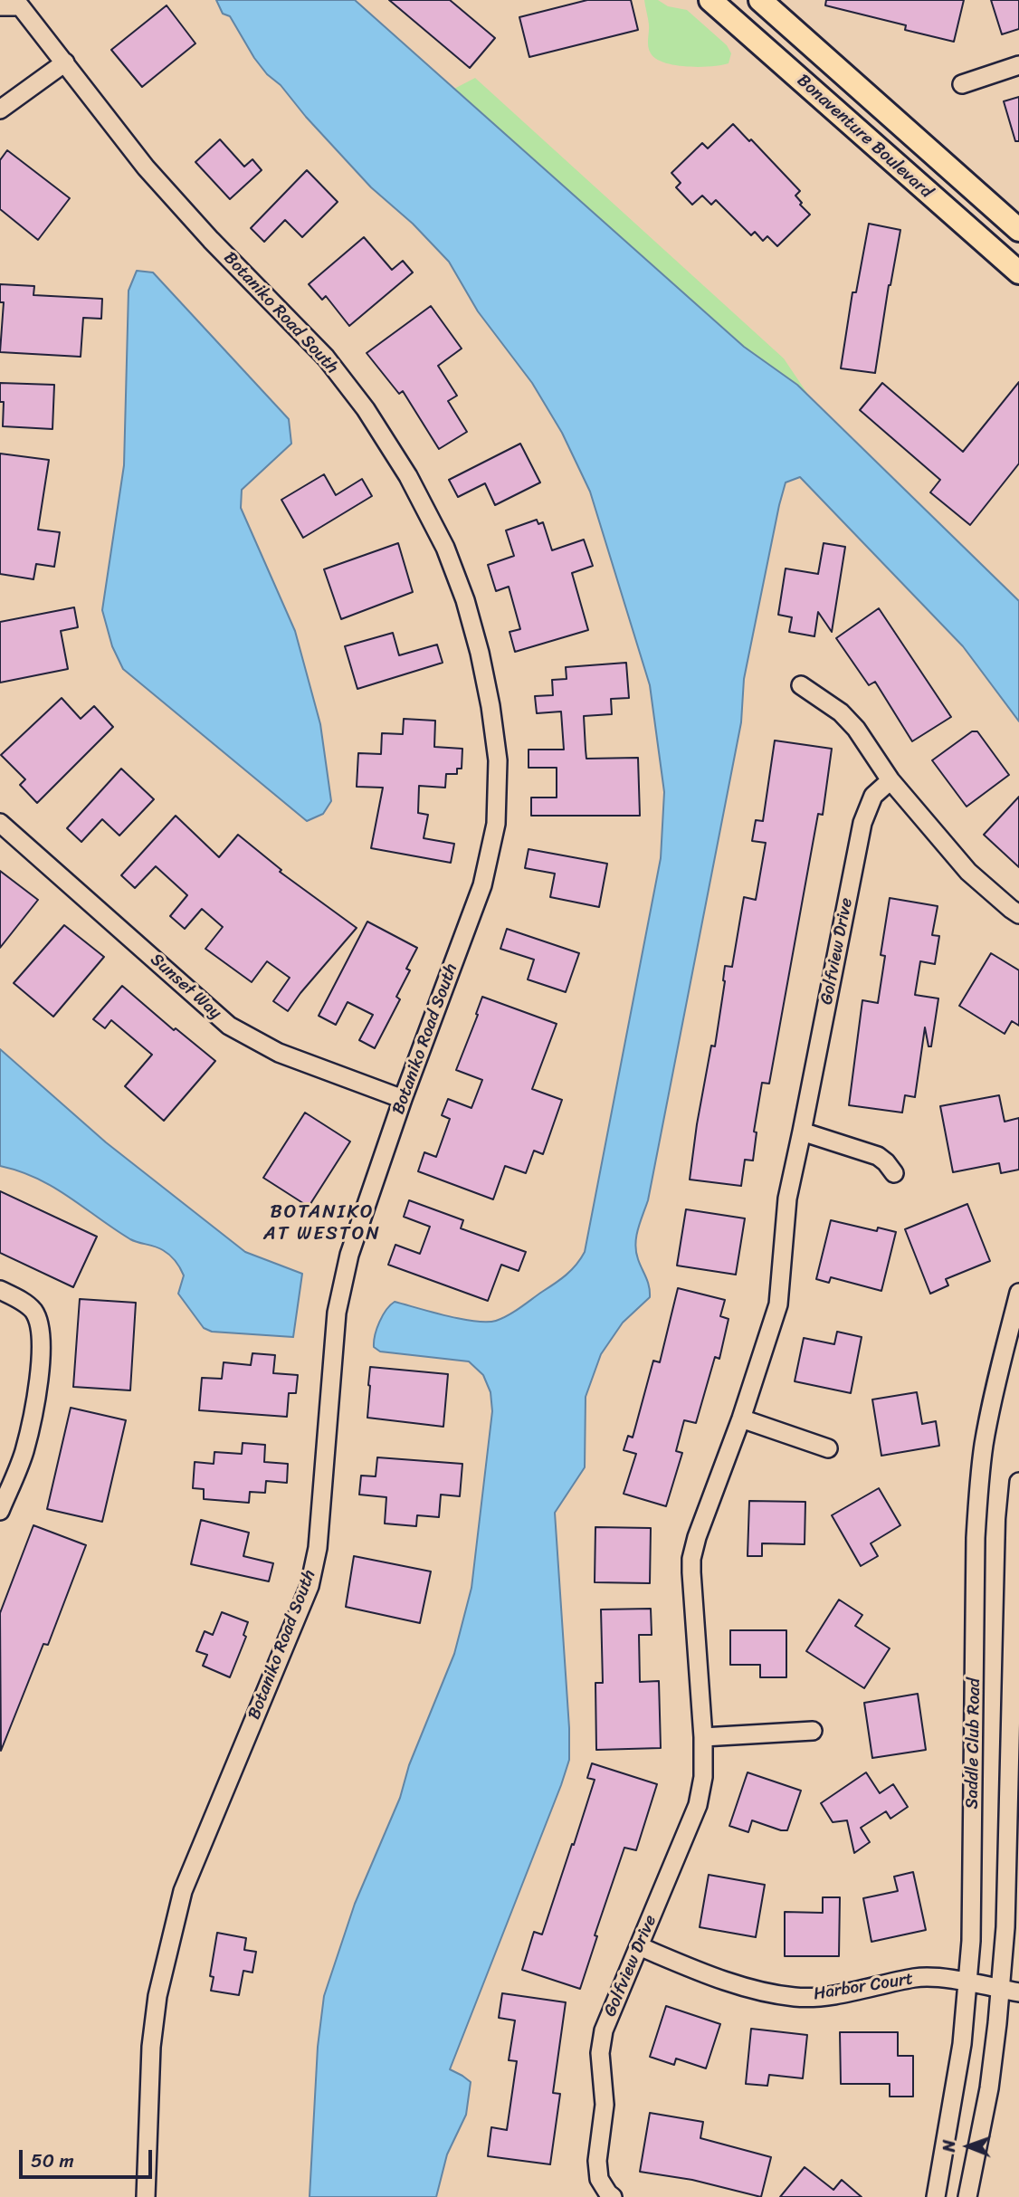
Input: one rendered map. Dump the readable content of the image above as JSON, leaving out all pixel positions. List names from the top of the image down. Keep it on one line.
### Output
{"streets":{"main road":["Bonaventure Boulevard"],"street":["Botaniko Road South","Golfview Drive","Sunset Way","Saddle Club Road","Harbor Court"]},"crossings":[["Botaniko Road South","Sunset Way"],["Golfview Drive","Harbor Court"],["Saddle Club Road","Harbor Court"]],"districts":["BOTANIKO AT WESTON"],"scale_bar":"50 m","north":"left"}
